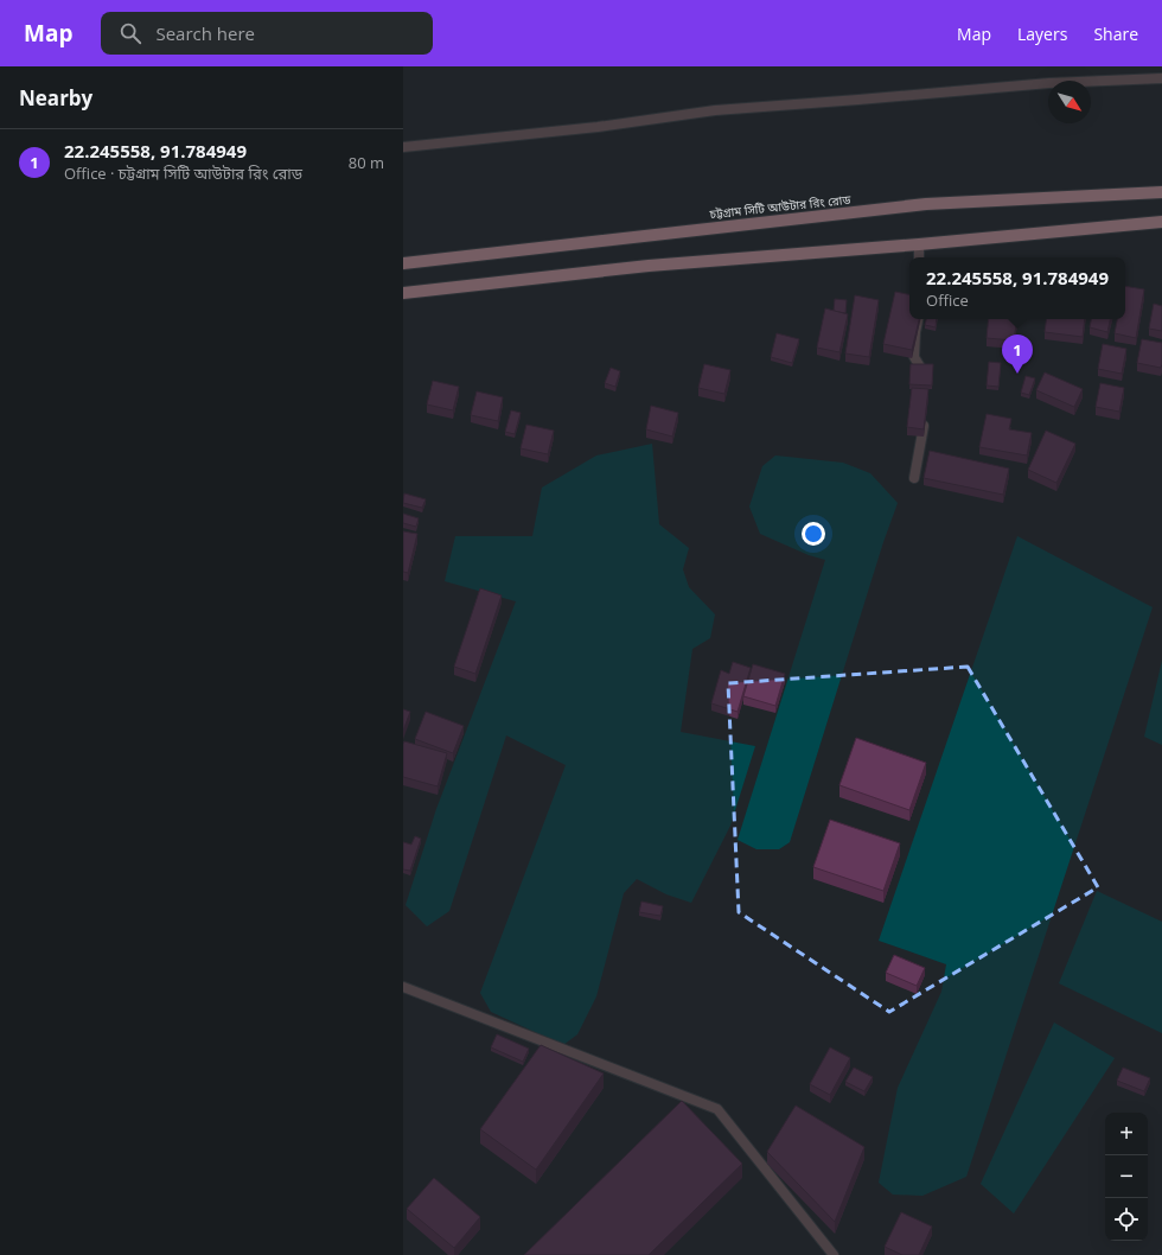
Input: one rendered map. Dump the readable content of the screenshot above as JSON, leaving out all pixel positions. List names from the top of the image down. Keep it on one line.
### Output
{"streets":{"main road":["চট্টগ্রাম সিটি আউটার রিং রোড"]},"north":"bottom right","page":{"header":"Map","search":"Search here","nav":["Map","Layers","Share"],"heading":"Nearby","list":[{"mark":"1","name":"22.245558, 91.784949","note":"Office · চট্টগ্রাম সিটি আউটার রিং রোড","value":"80 m"}],"popup":["22.245558, 91.784949","Office"],"pins":"1","map_buttons":["+","−"]}}
